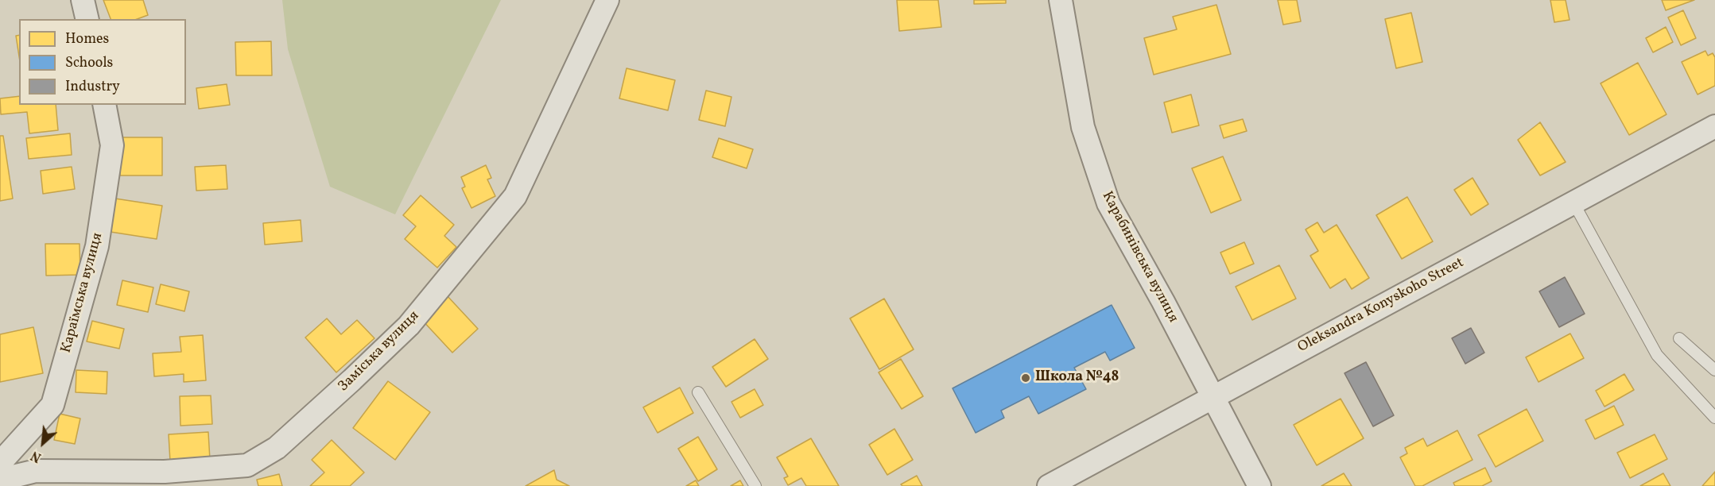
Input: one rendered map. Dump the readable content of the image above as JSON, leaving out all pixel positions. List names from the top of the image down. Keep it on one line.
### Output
{"streets":{"street":["Карабинівська вулиця","Караїмська вулиця","Oleksandra Konyskoho Street","Заміська вулиця"]},"crossings":[["Карабинівська вулиця","Oleksandra Konyskoho Street"]],"places":["Школа №48"],"legend":["Homes","Schools","Industry"],"north":"bottom left"}
